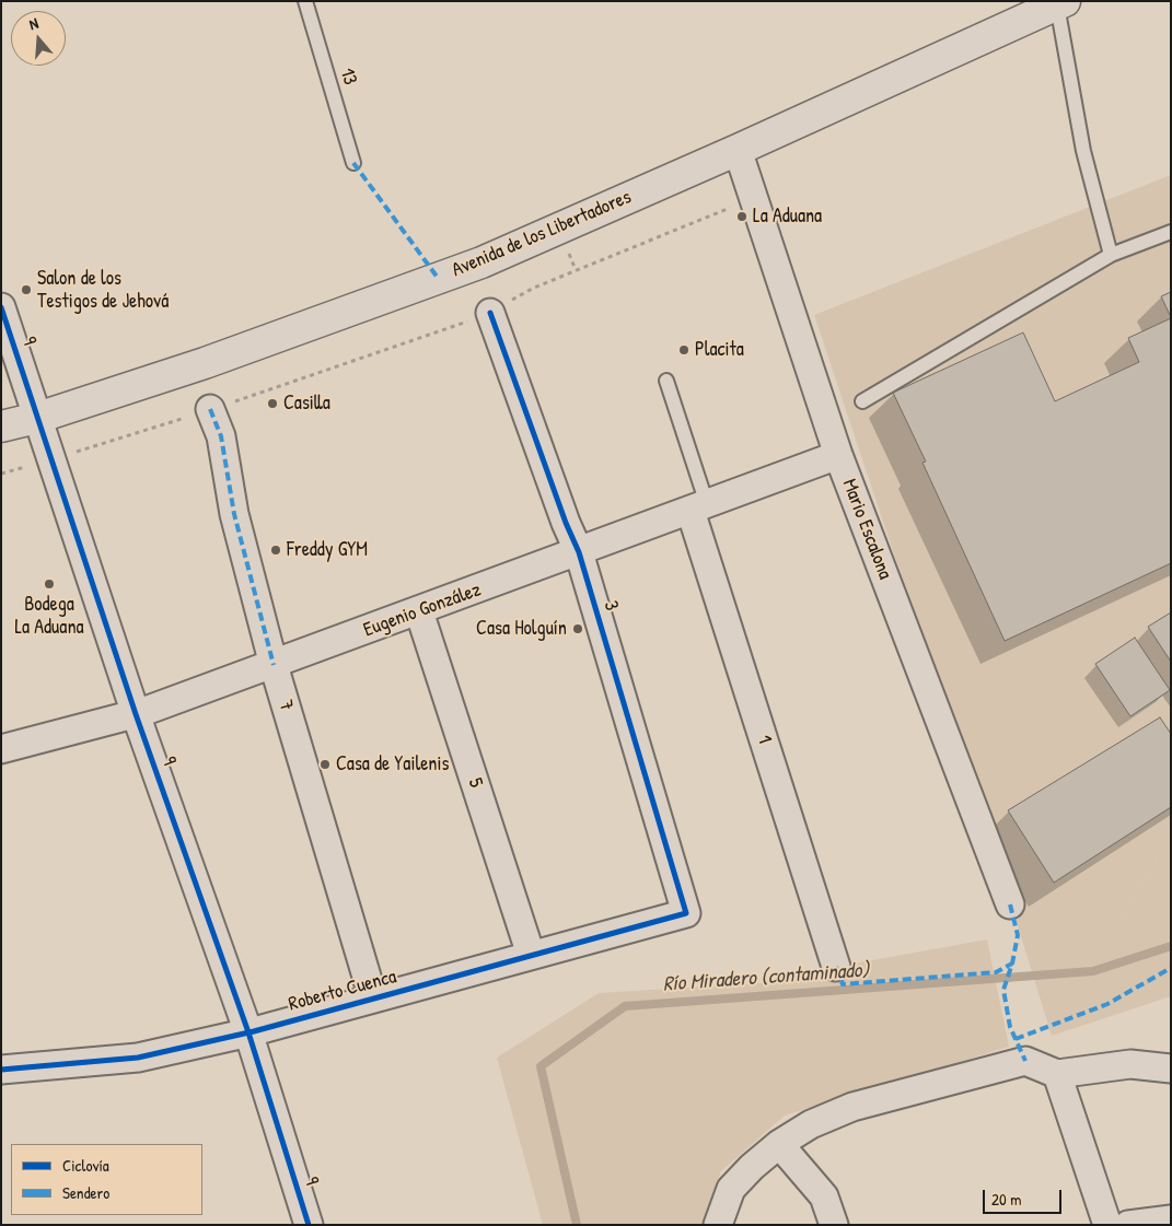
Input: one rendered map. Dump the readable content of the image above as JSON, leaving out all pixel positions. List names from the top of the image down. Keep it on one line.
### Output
{"streets":{"main road":["Avenida de los Libertadores"],"street":["9","Mario Escalona","3","Eugenio González","7","1","5","Roberto Cuenca"],"lane":["13"]},"crossings":[["Avenida de los Libertadores","9"],["Avenida de los Libertadores","Mario Escalona"],["9","Eugenio González"],["9","Roberto Cuenca"],["Mario Escalona","Eugenio González"],["3","Eugenio González"],["3","Roberto Cuenca"],["Eugenio González","7"],["Eugenio González","1"],["Eugenio González","5"],["7","Roberto Cuenca"],["5","Roberto Cuenca"]],"water":["Río Miradero (contaminado)"],"places":["La Aduana","Salon de los Testigos de Jehová","Placita","Casilla","Freddy GYM","Bodega La Aduana","Casa Holguín","Casa de Yailenis"],"legend":["Ciclovía","Sendero"],"scale_bar":"20 m","north":"top"}
